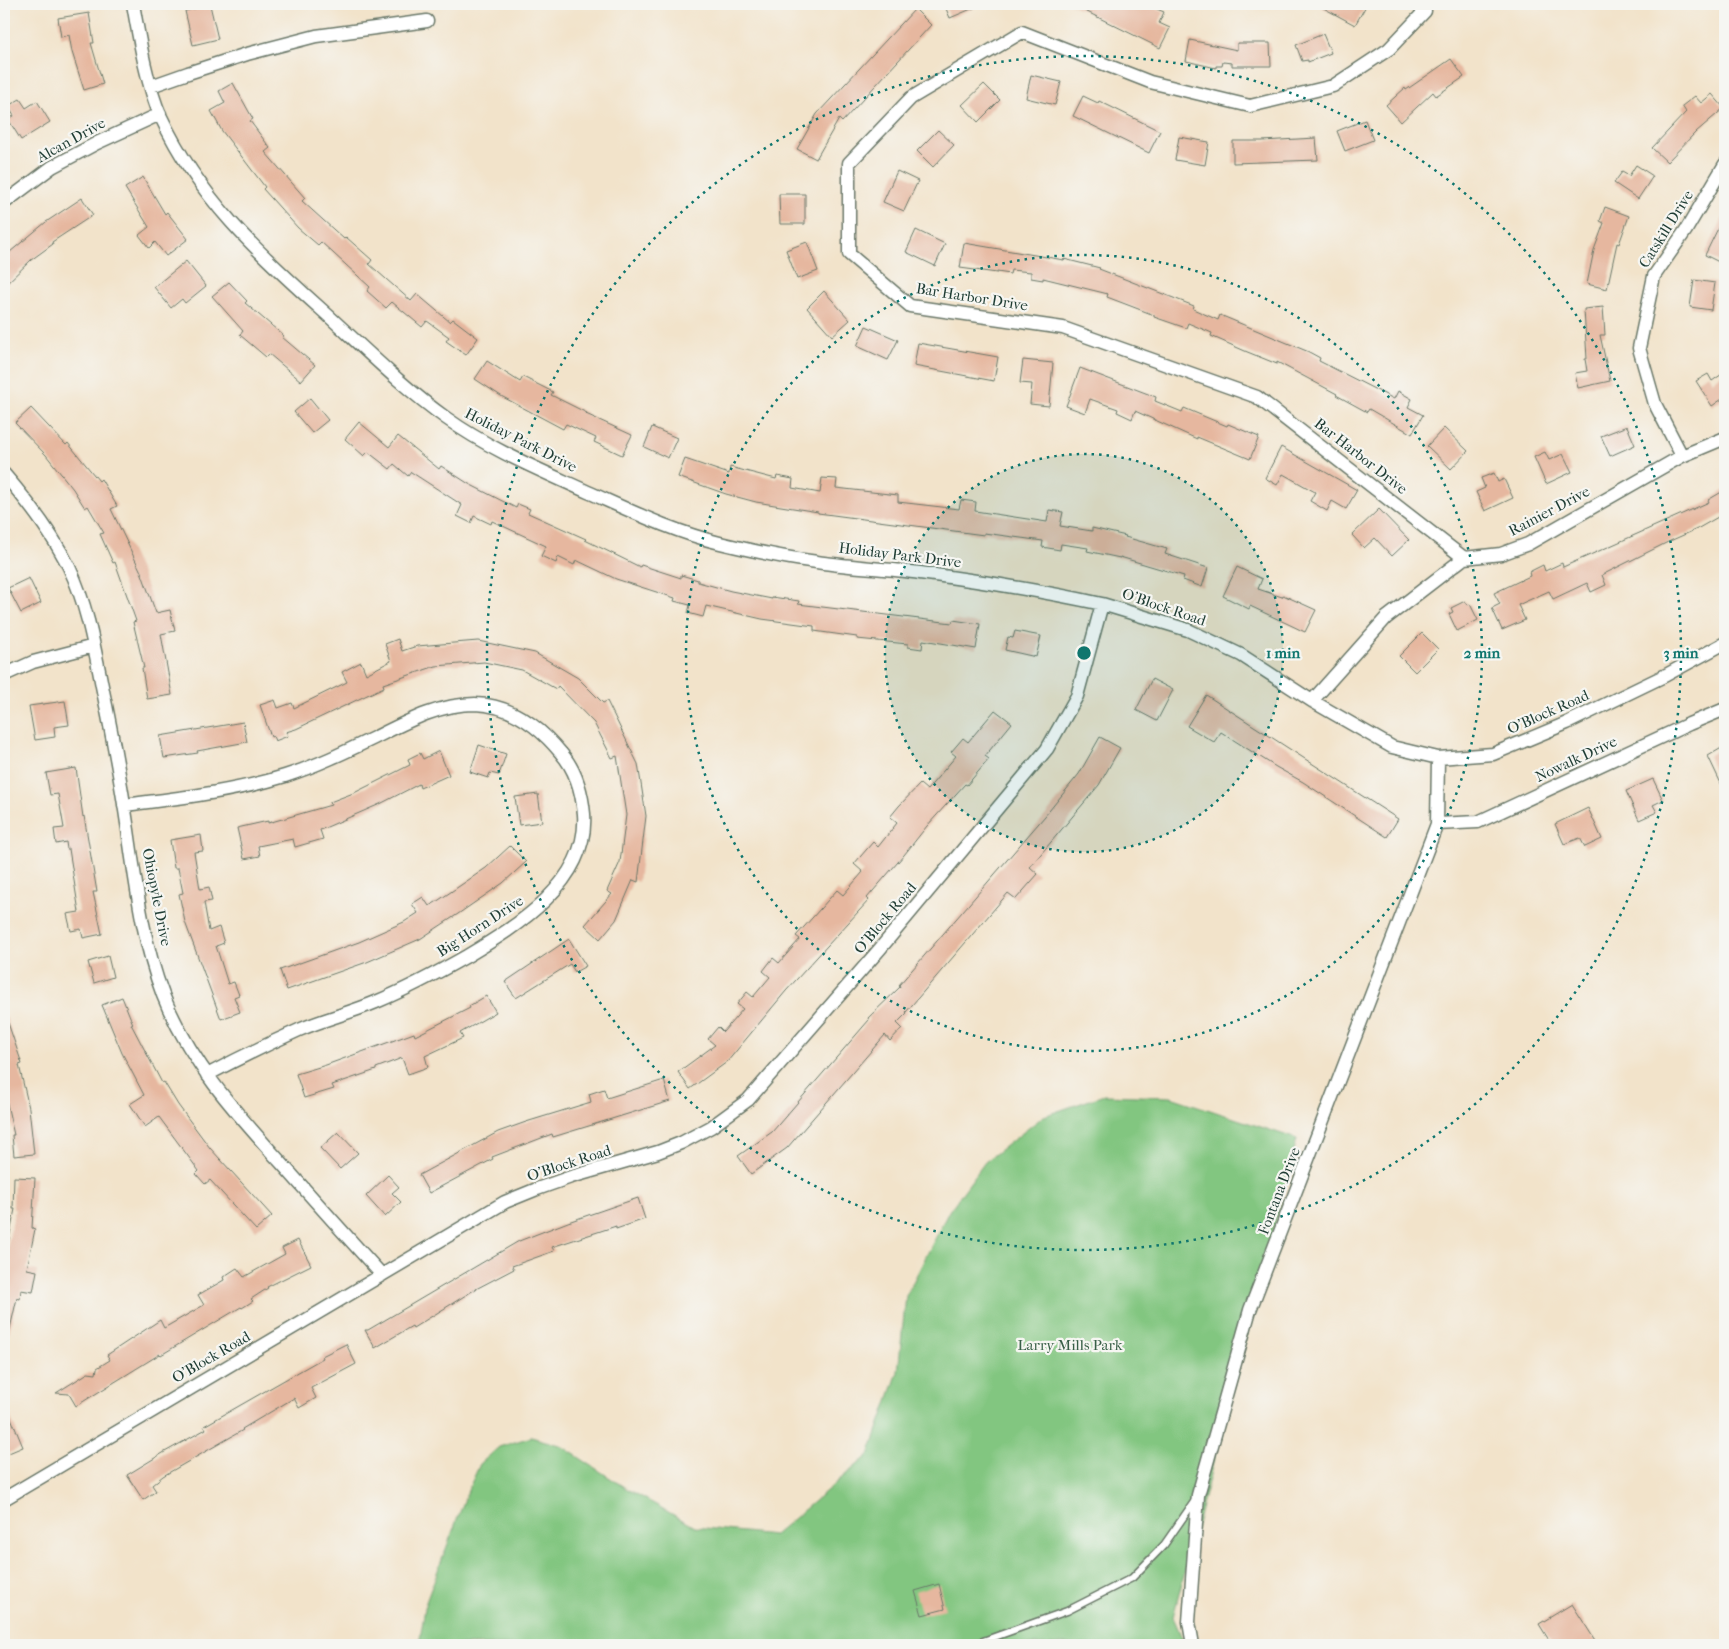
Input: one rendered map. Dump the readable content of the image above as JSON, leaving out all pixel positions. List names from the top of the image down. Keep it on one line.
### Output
{"streets":{"street":["Alcan Drive","Catskill Drive","Bar Harbor Drive","Holiday Park Drive","Rainier Drive","O'Block Road","Nowalk Drive","Ohiopyle Drive","Big Horn Drive","Fontana Drive"]},"crossings":[["Alcan Drive","Holiday Park Drive"],["Catskill Drive","Rainier Drive"],["Bar Harbor Drive","Rainier Drive"],["Holiday Park Drive","O'Block Road"],["O'Block Road","Ohiopyle Drive"],["O'Block Road","Fontana Drive"],["Nowalk Drive","Fontana Drive"],["Ohiopyle Drive","Big Horn Drive"]],"parks":["Larry Mills Park"],"rings":["1 min","2 min","3 min"]}
